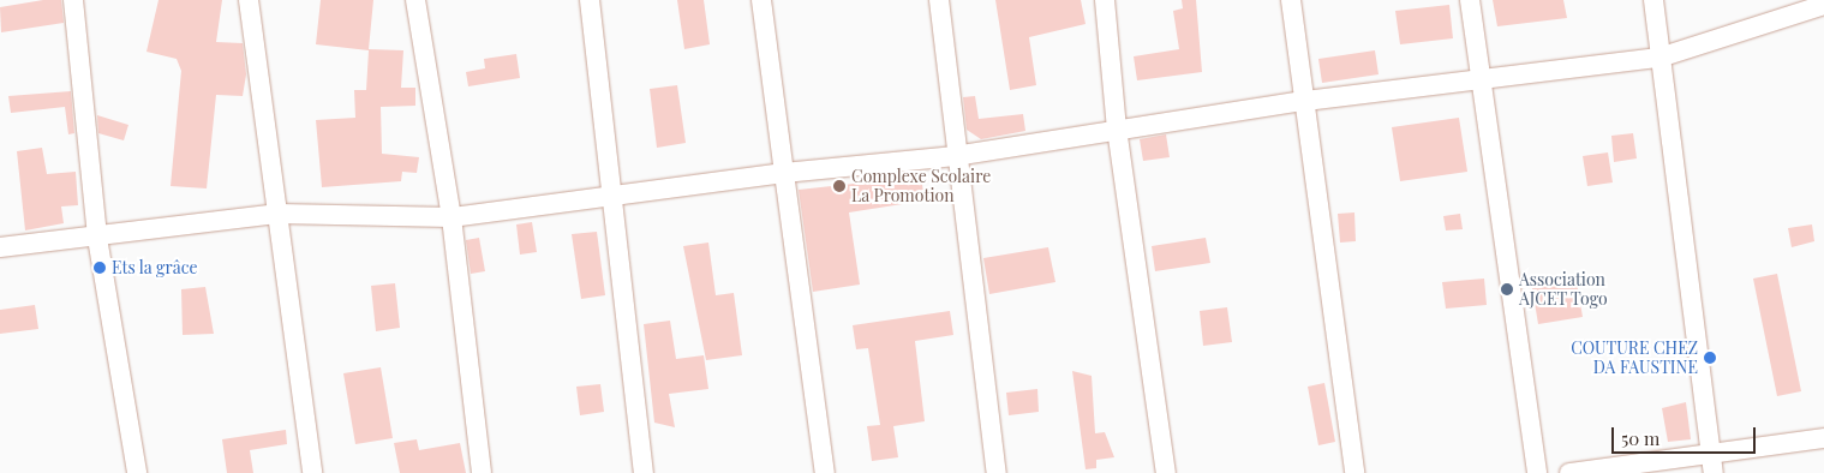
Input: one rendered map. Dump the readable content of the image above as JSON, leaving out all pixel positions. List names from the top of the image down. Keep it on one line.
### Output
{"places":["Complexe Scolaire La Promotion","Ets la grâce","Association AJCET Togo","COUTURE CHEZ DA FAUSTINE"],"scale_bar":"50 m"}
